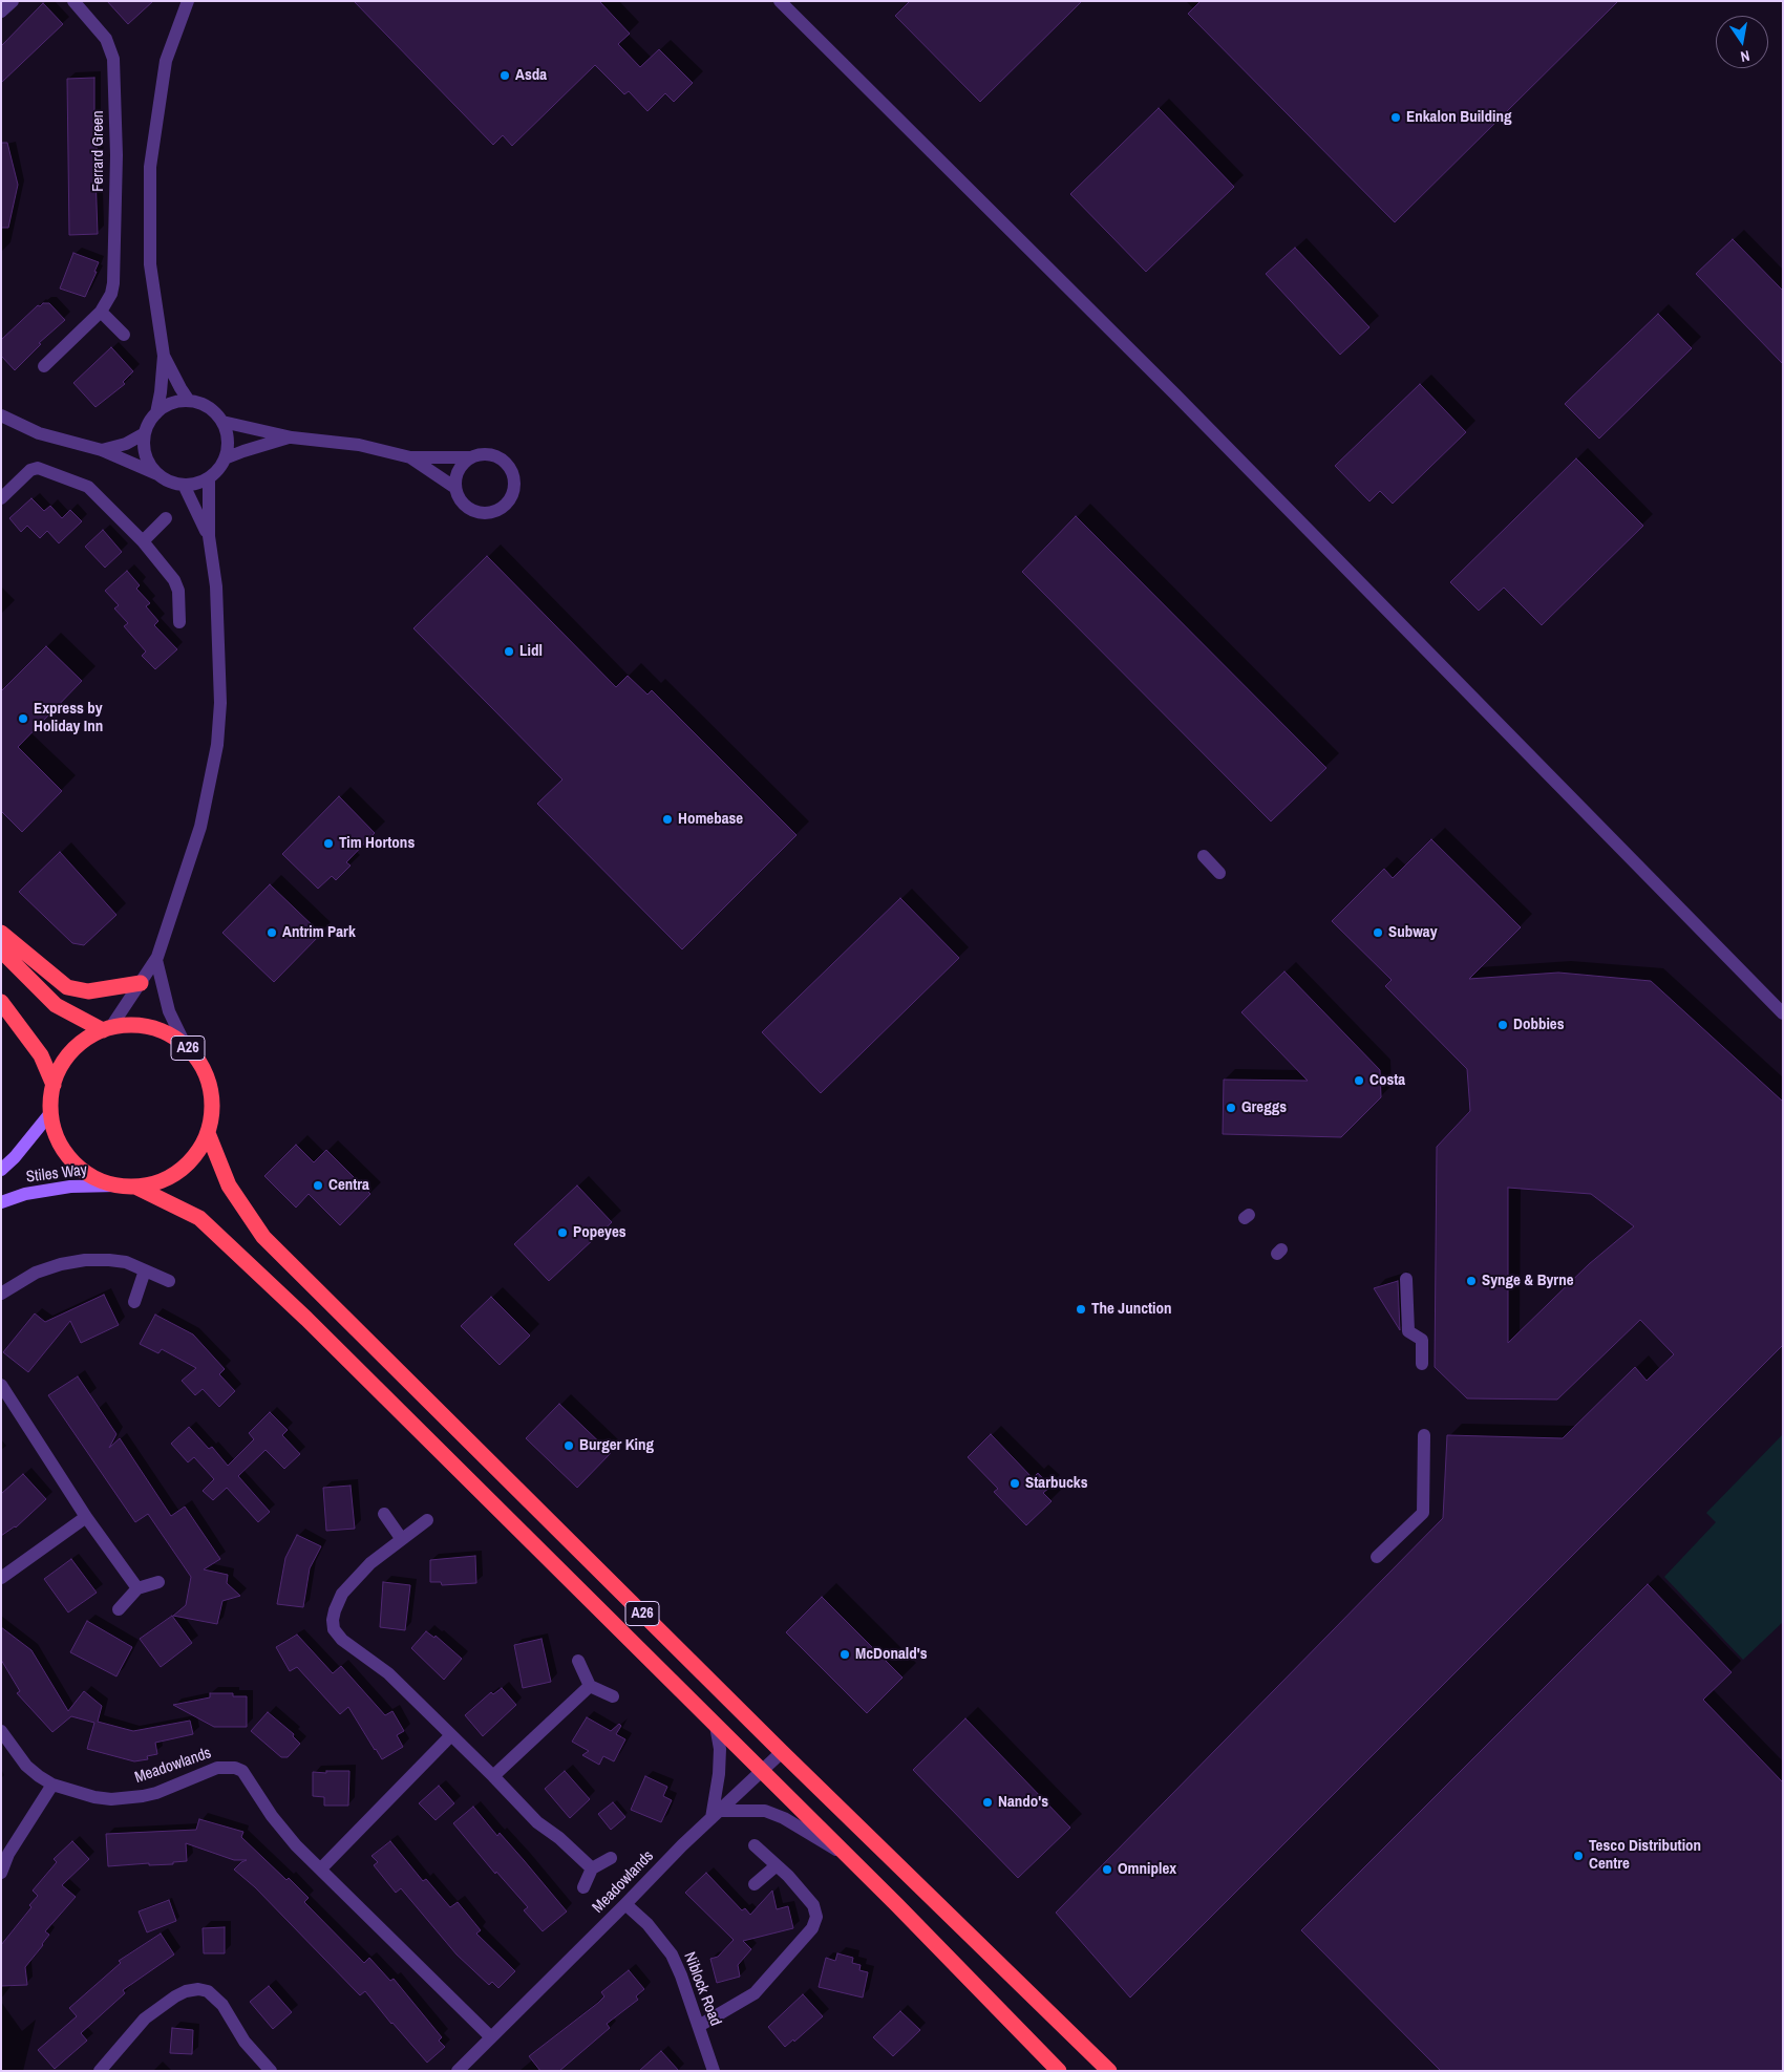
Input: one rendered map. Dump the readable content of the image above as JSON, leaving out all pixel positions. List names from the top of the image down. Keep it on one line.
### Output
{"streets":{"highway":["A26"],"main road":["Stiles Way"],"street":["Ferrard Green","Meadowlands","Niblock Road"]},"crossings":[["A26","Stiles Way"],["A26","Meadowlands"],["Meadowlands","Niblock Road"]],"places":["Asda","Enkalon Building","Lidl","Express by Holiday Inn","Homebase","Tim Hortons","Antrim Park","Subway","Dobbies","Costa","Greggs","Centra","Popeyes","Synge & Byrne","The Junction","Burger King","Starbucks","McDonald's","Nando's","Tesco Distribution Centre","Omniplex"],"north":"bottom"}
